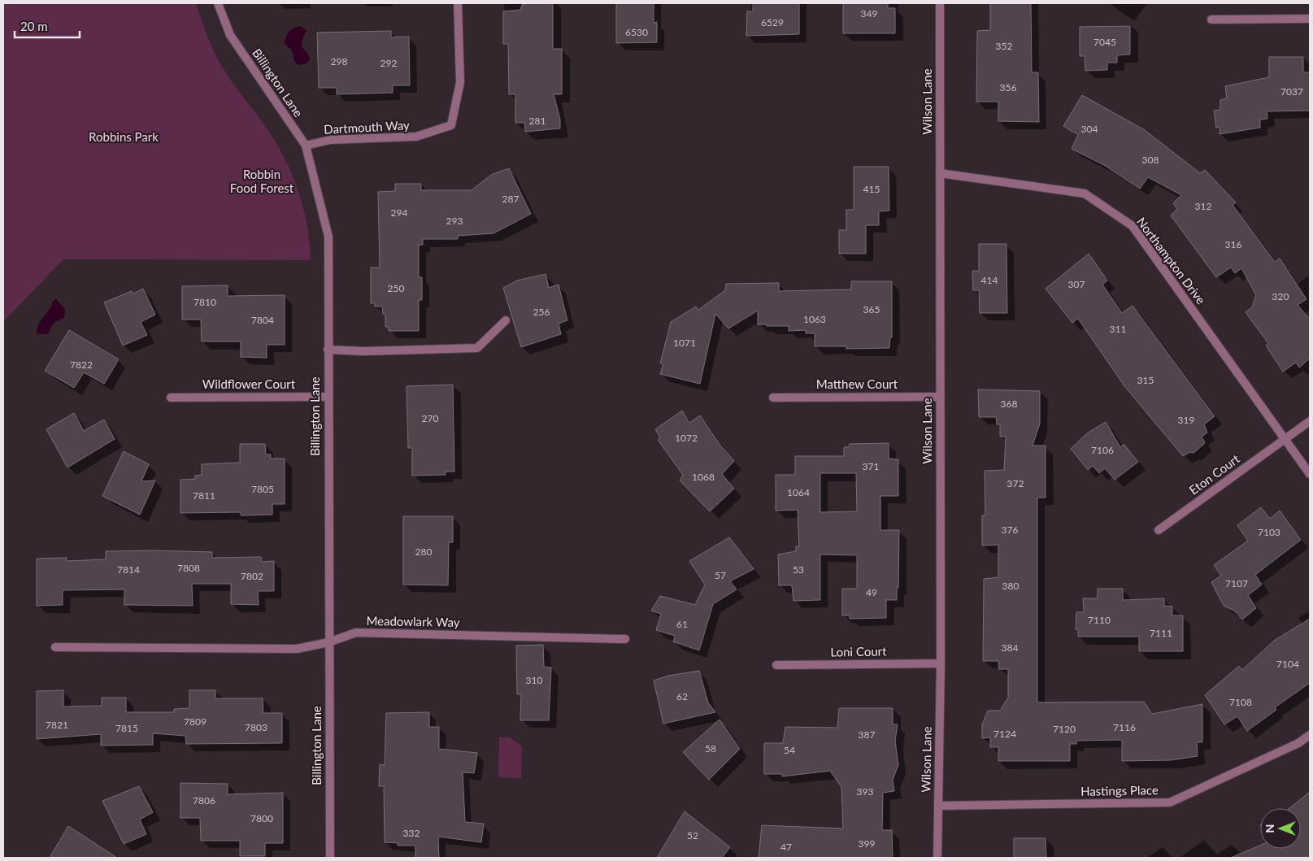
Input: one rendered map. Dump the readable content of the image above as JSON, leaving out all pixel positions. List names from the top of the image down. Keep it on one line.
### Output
{"streets":{"street":["Billington Lane","Wilson Lane","Dartmouth Way","Northampton Drive","Wildflower Court","Matthew Court","Eton Court","Meadowlark Way","Loni Court","Hastings Place"]},"crossings":[["Billington Lane","Dartmouth Way"],["Billington Lane","Wildflower Court"],["Billington Lane","Meadowlark Way"],["Wilson Lane","Northampton Drive"],["Wilson Lane","Matthew Court"],["Wilson Lane","Loni Court"],["Wilson Lane","Hastings Place"],["Northampton Drive","Eton Court"]],"parks":["Robbins Park","Robbin Food Forest"],"house_numbers":["349","6529","6530","7045","352","298","292","356","7037","281","304","308","415","287","312","294","293","316","414","307","250","320","7810","365","256","1063","7804","311","1071","7822","315","368","270","319","1072","7106","371","1068","372","7805","1064","7811","376","7103","280","7808","7814","53","57","7802","7107","380","49","7110","61","7111","384","7104","310","62","7108","7809","7821","7803","7116","7815","7120","7124","387","58","54","393","7806","7800","332","52","399","47"],"scale_bar":"20 m","north":"left"}
